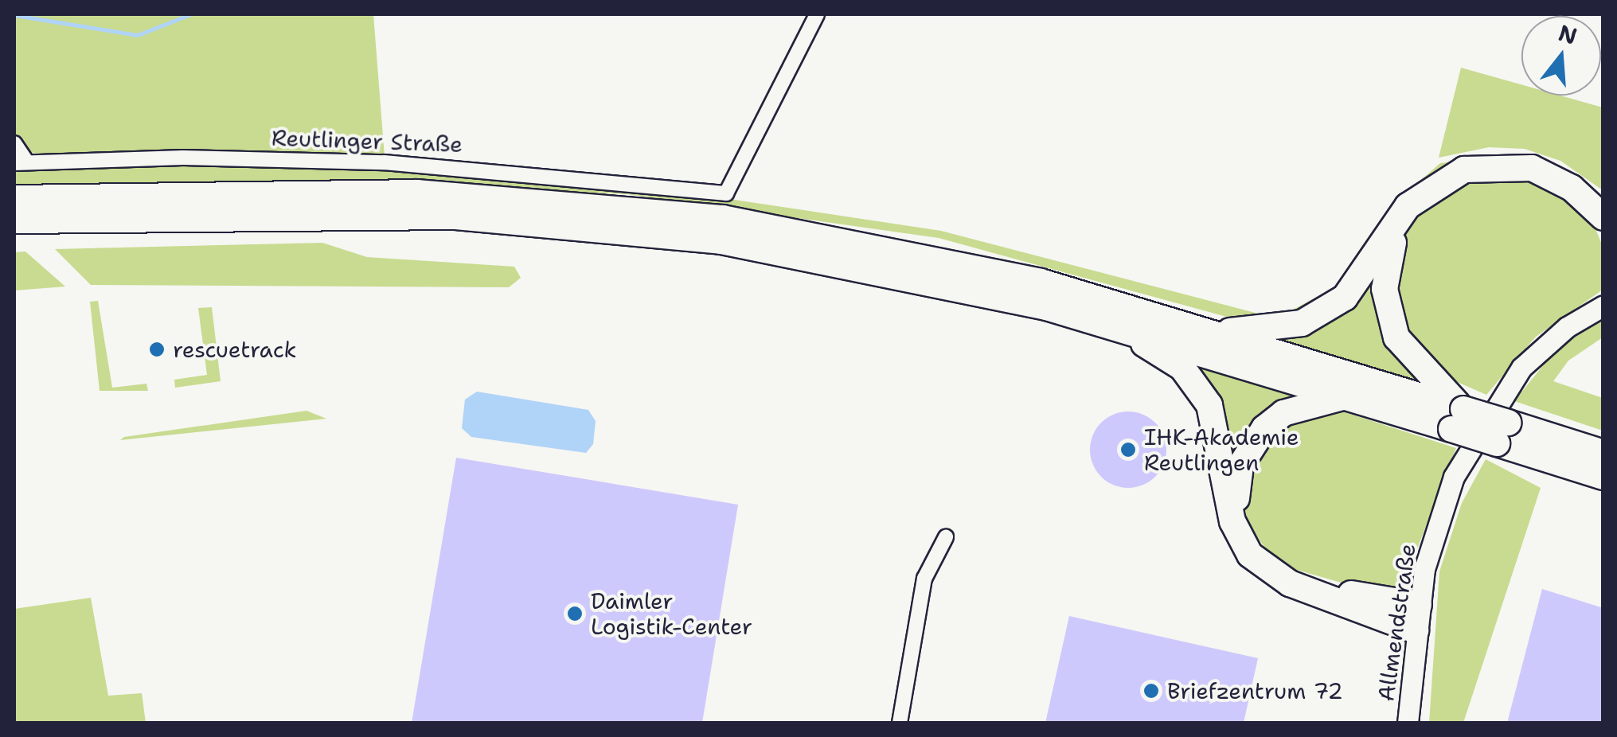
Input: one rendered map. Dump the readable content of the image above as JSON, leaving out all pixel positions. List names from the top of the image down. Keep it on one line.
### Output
{"streets":{"street":["Reutlinger Straße","Allmendstraße"]},"places":["rescuetrack","IHK-Akademie Reutlingen","Daimler Logistik-Center","Briefzentrum 72"],"north":"top"}
